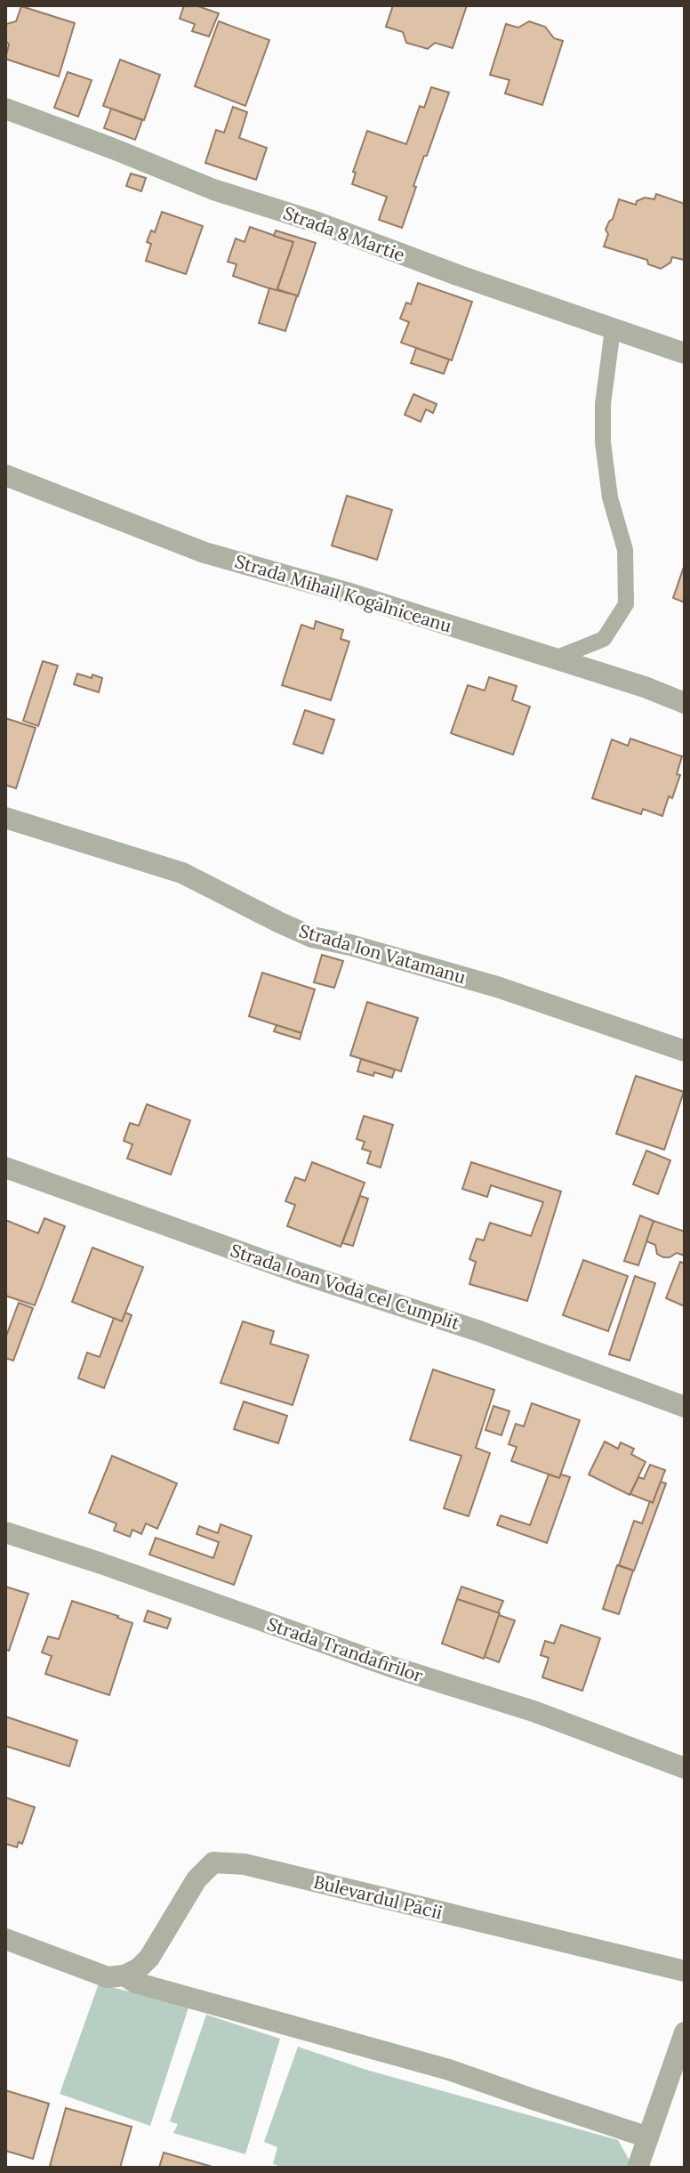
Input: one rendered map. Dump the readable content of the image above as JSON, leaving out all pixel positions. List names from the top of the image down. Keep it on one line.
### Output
{"streets":{"street":["Strada 8 Martie","Strada Mihail Kogălniceanu","Strada Ion Vatamanu","Strada Ioan Vodă cel Cumplit","Strada Trandafirilor","Bulevardul Păcii"]}}
